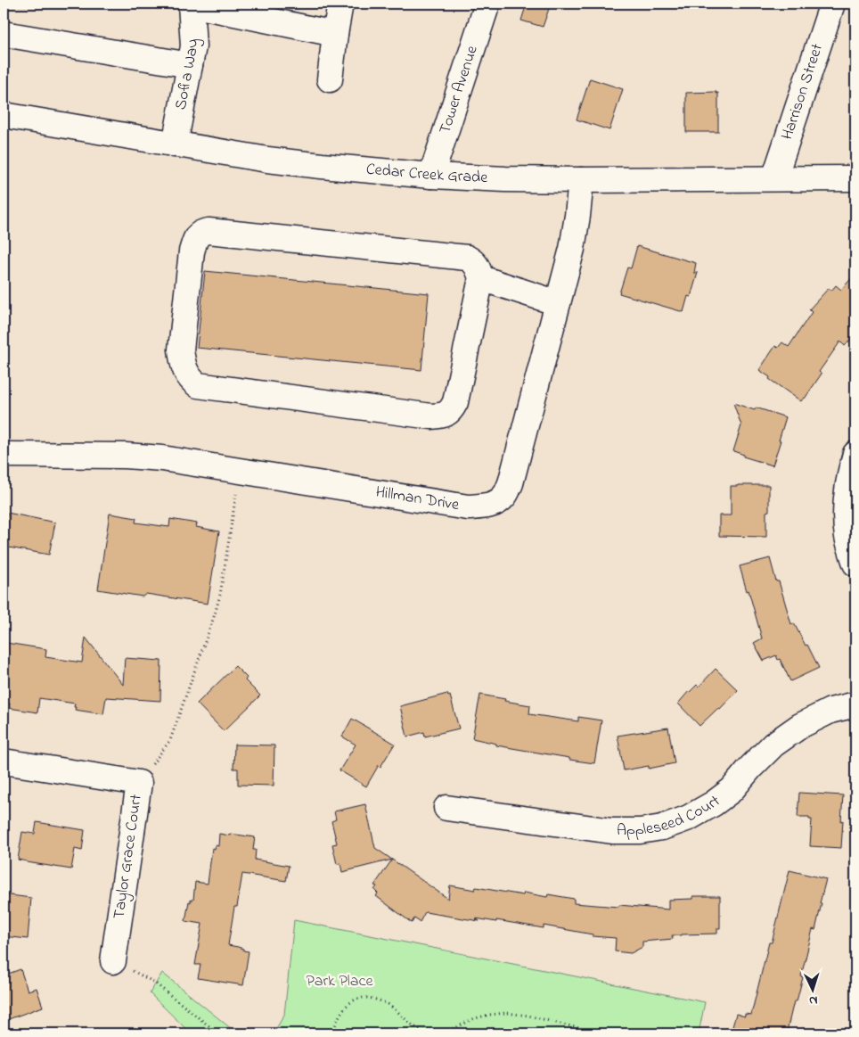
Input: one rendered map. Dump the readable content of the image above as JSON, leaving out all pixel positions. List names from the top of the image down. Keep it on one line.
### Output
{"streets":{"street":["Sofia Way","Tower Avenue","Harrison Street","Cedar Creek Grade","Hillman Drive","Appleseed Court","Taylor Grace Court"]},"crossings":[["Sofia Way","Cedar Creek Grade"],["Tower Avenue","Cedar Creek Grade"],["Harrison Street","Cedar Creek Grade"],["Cedar Creek Grade","Hillman Drive"]],"parks":["Park Place"],"north":"bottom"}
